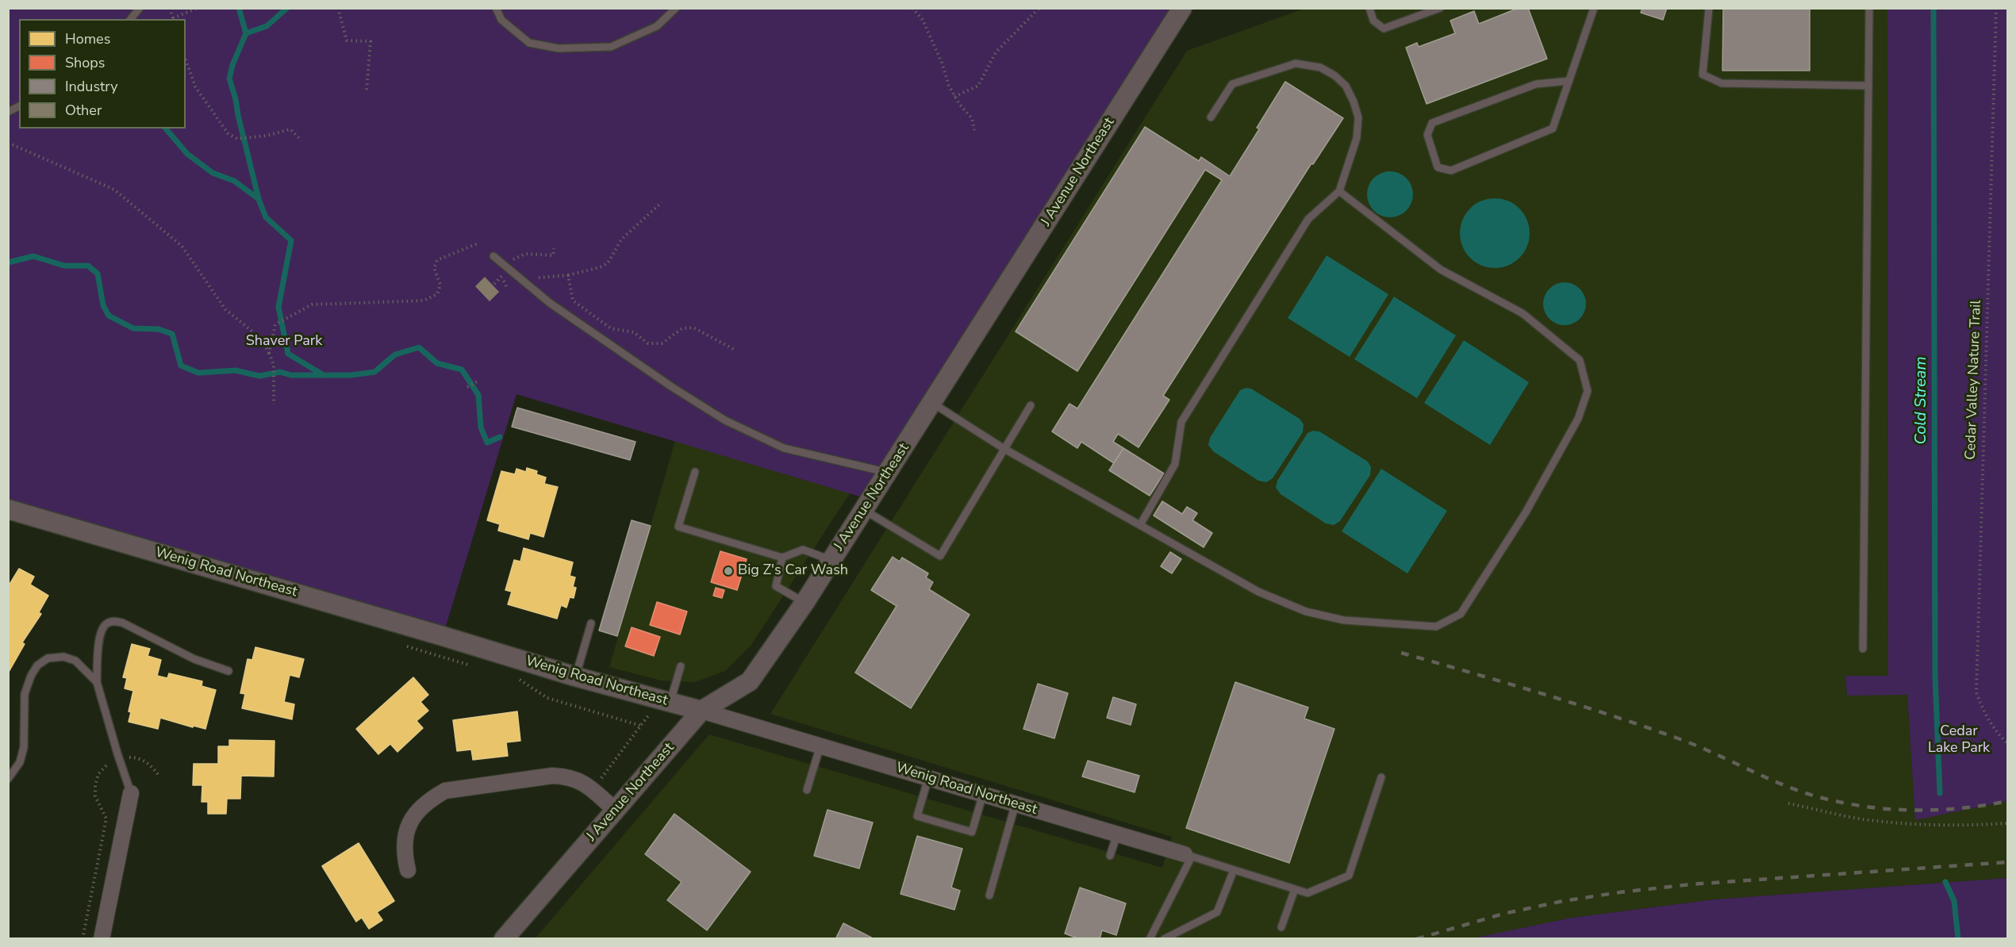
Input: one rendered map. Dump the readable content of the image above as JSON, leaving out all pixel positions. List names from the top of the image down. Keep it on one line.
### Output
{"streets":{"street":["J Avenue Northeast","Wenig Road Northeast"],"path":["Cedar Valley Nature Trail"]},"crossings":[["J Avenue Northeast","Wenig Road Northeast"]],"water":["Cold Stream"],"parks":["Shaver Park","Cedar Lake Park"],"places":["Big Z's Car Wash"],"legend":["Homes","Shops","Industry","Other"]}
